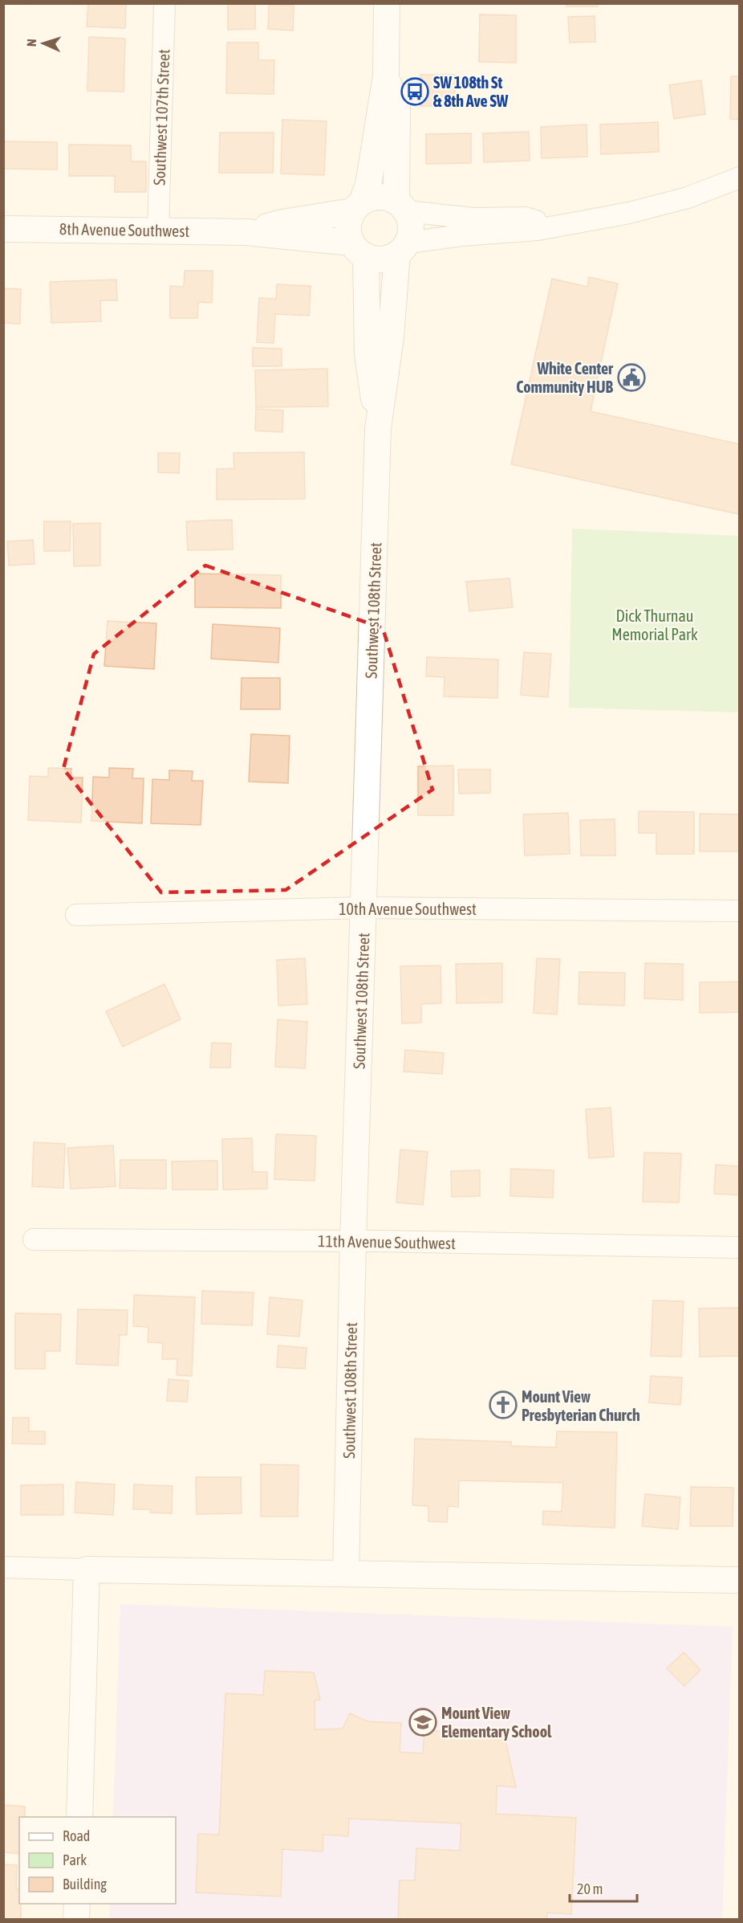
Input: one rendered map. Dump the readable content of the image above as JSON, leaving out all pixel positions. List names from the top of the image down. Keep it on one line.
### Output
{"streets":{"street":["Southwest 107th Street","8th Avenue Southwest","Southwest 108th Street","10th Avenue Southwest","11th Avenue Southwest"]},"crossings":[["Southwest 107th Street","8th Avenue Southwest"],["8th Avenue Southwest","Southwest 108th Street"],["Southwest 108th Street","10th Avenue Southwest"],["Southwest 108th Street","11th Avenue Southwest"]],"parks":["Dick Thurnau Memorial Park"],"places":{"bus stop":["SW 108th St & 8th Ave SW"],"public building":["White Center Community HUB"],"church":["Mount View Presbyterian Church"],"school or university":["Mount View Elementary School"]},"legend":["Road","Park","Building"],"scale_bar":"20 m","north":"left"}
